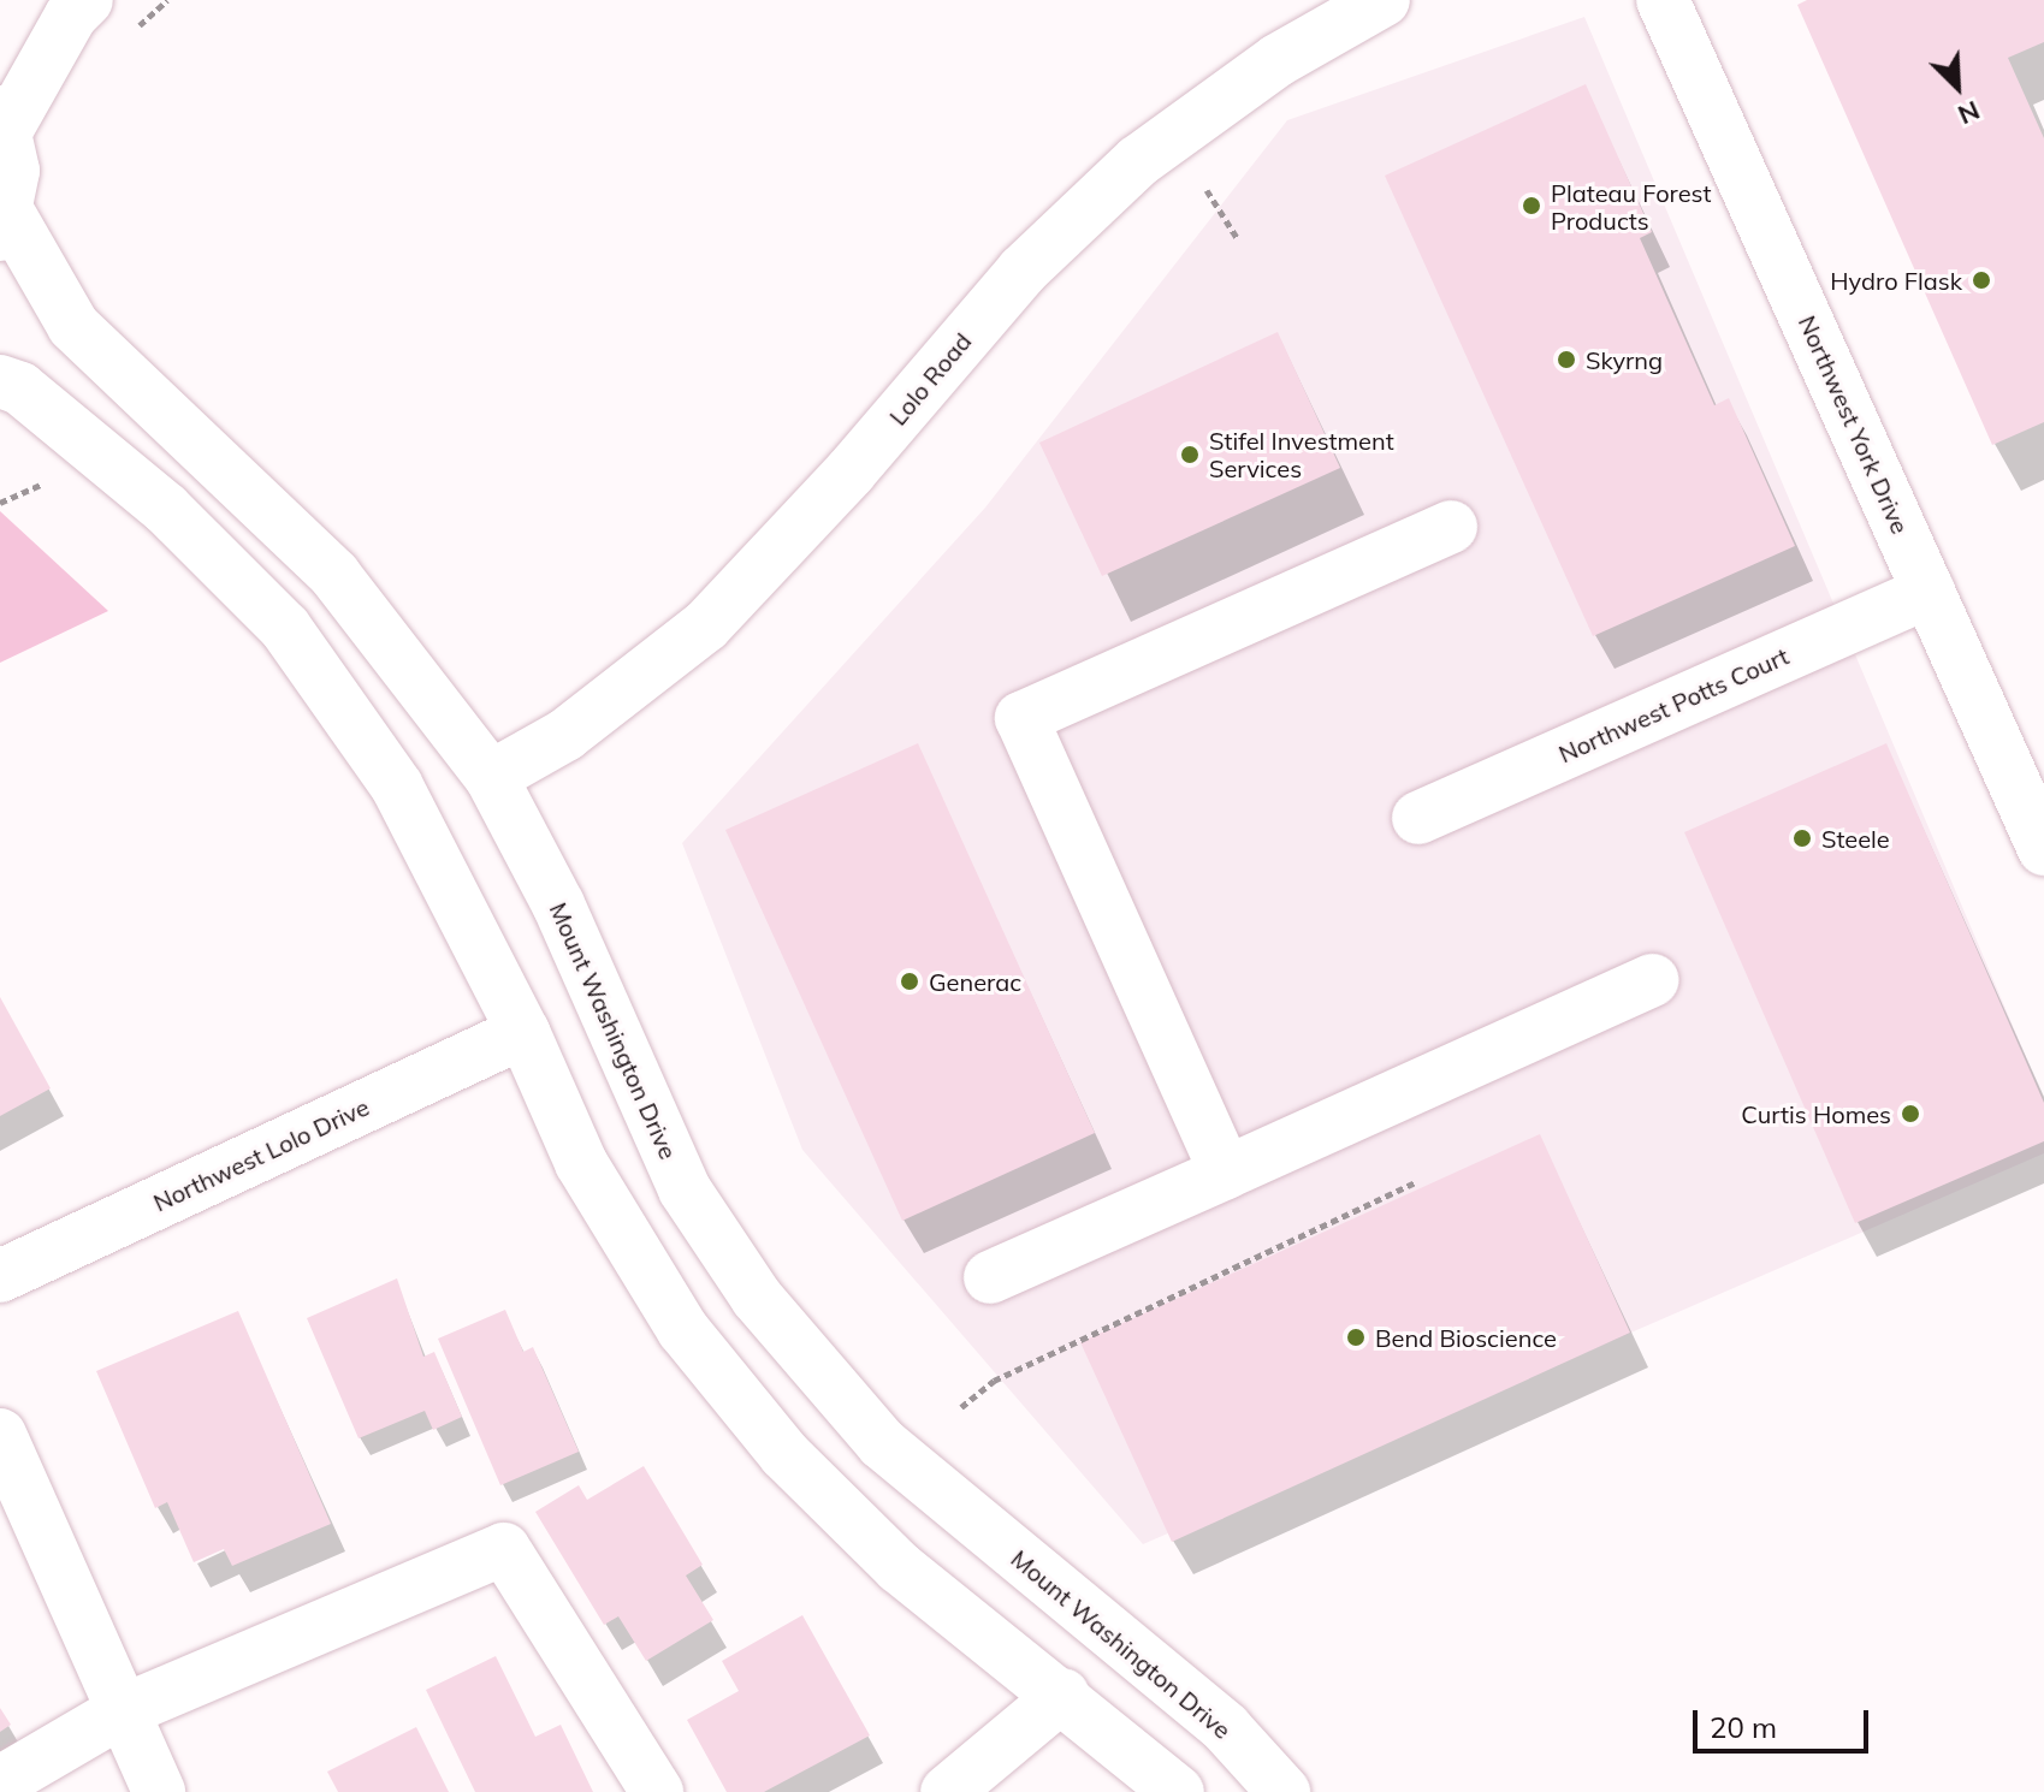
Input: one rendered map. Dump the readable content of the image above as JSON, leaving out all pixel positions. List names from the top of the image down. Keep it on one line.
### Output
{"streets":{"main road":["Lolo Road","Northwest York Drive","Northwest Potts Court","Mount Washington Drive","Northwest Lolo Drive"]},"crossings":[["Lolo Road","Mount Washington Drive"],["Northwest York Drive","Northwest Potts Court"]],"places":["Plateau Forest Products","Hydro Flask","Skyrng","Stifel Investment Services","Steele","Generac","Curtis Homes","Bend Bioscience"],"scale_bar":"20 m","north":"bottom right"}
